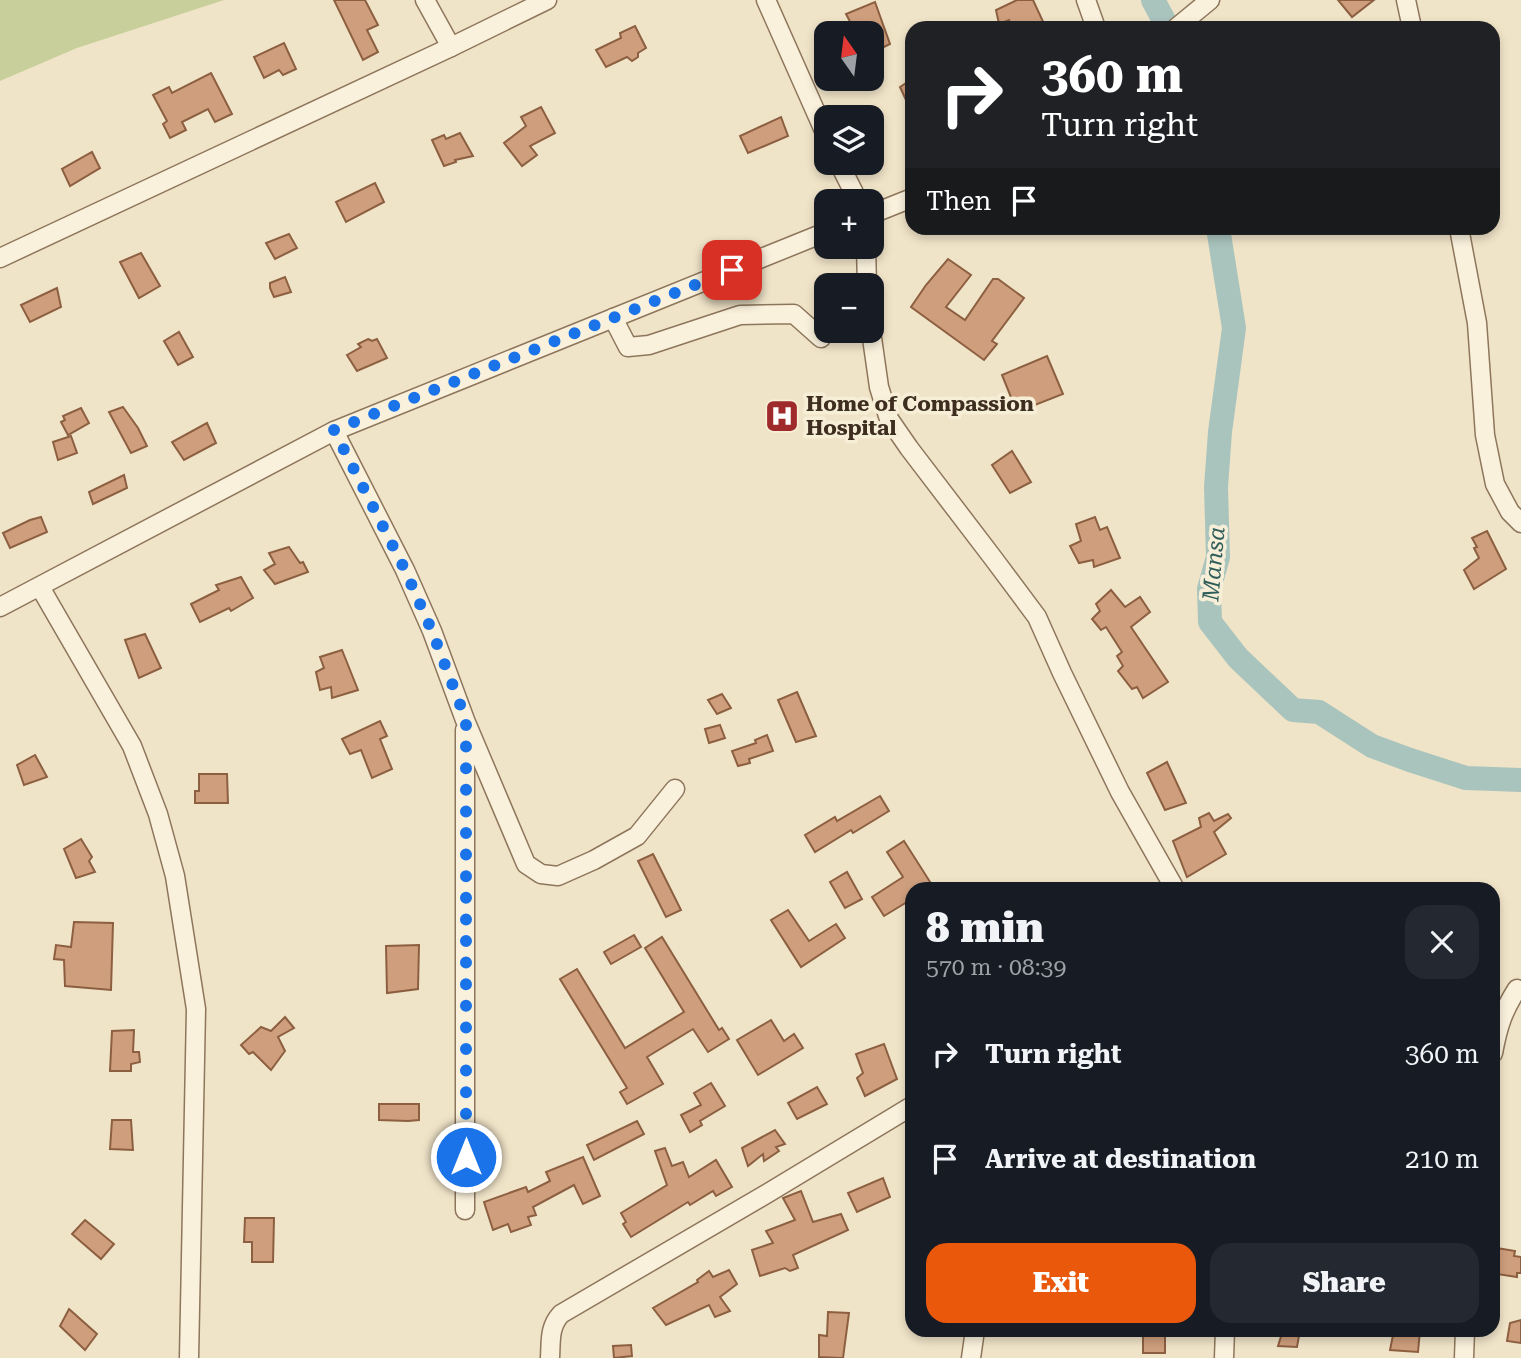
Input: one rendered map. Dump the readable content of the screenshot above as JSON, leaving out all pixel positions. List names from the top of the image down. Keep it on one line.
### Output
{"water":["Mansa"],"places":{"hospital":["Home of Compassion Hospital"]},"north":"top","page":{"map_buttons":["+","−"],"turn":["360 m","Turn right"],"then":"Then","heading":["8 min","570 m · 08:39"],"list":[{"name":"Turn right","value":"360 m"},{"name":"Arrive at destination","value":"210 m"}],"buttons":["Exit","Share"]}}
